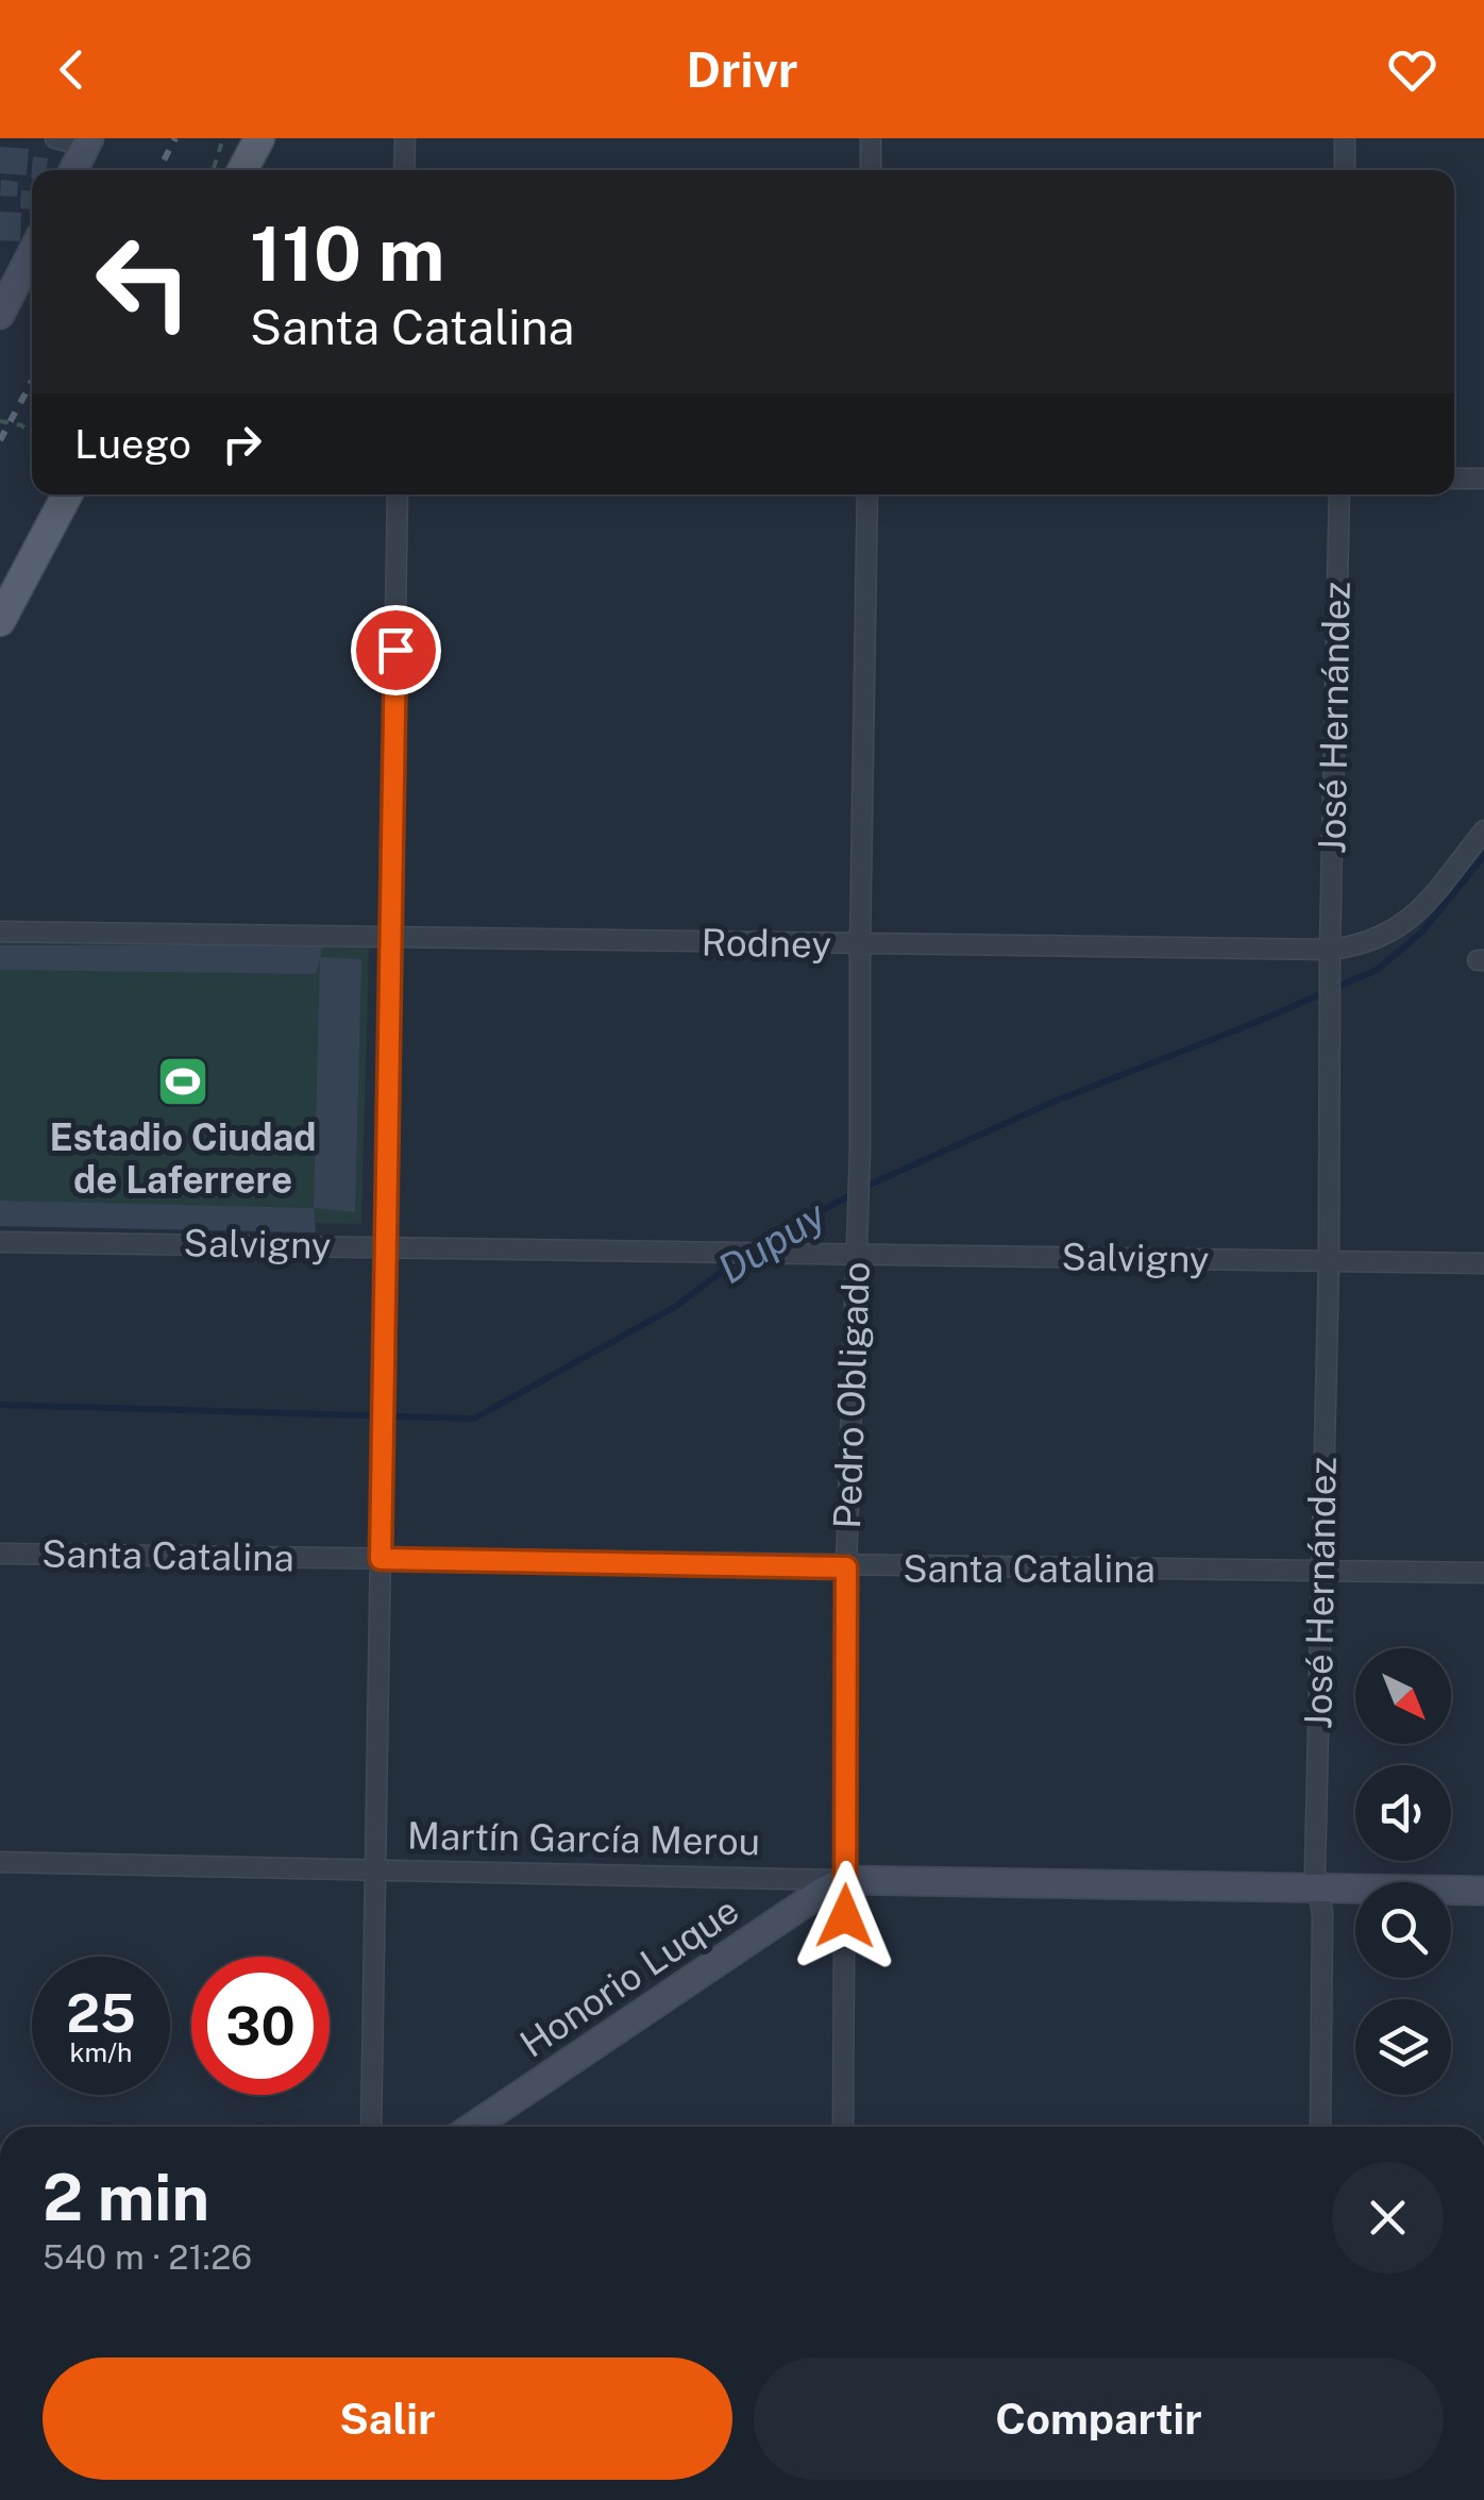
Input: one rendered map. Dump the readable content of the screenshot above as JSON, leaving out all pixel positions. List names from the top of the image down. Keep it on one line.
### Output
{"streets":{"street":["José Hernández","Rodney","Salvigny","Pedro Obligado","Santa Catalina","Martín García Merou","Honorio Luque"]},"crossings":[["José Hernández","Rodney"],["José Hernández","Salvigny"],["José Hernández","Santa Catalina"],["José Hernández","Martín García Merou"],["Rodney","Pedro Obligado"],["Salvigny","Pedro Obligado"],["Pedro Obligado","Santa Catalina"],["Pedro Obligado","Martín García Merou"],["Pedro Obligado","Honorio Luque"],["Martín García Merou","Honorio Luque"]],"water":["Dupuy"],"places":{"sports":["Estadio Ciudad de Laferrere"]},"north":"bottom right","page":{"header":"Drivr","turn":["110 m","Santa Catalina"],"then":"Luego","speed":"25 km/h","limit":"30","heading":["2 min","540 m · 21:26"],"buttons":["Salir","Compartir"]}}
